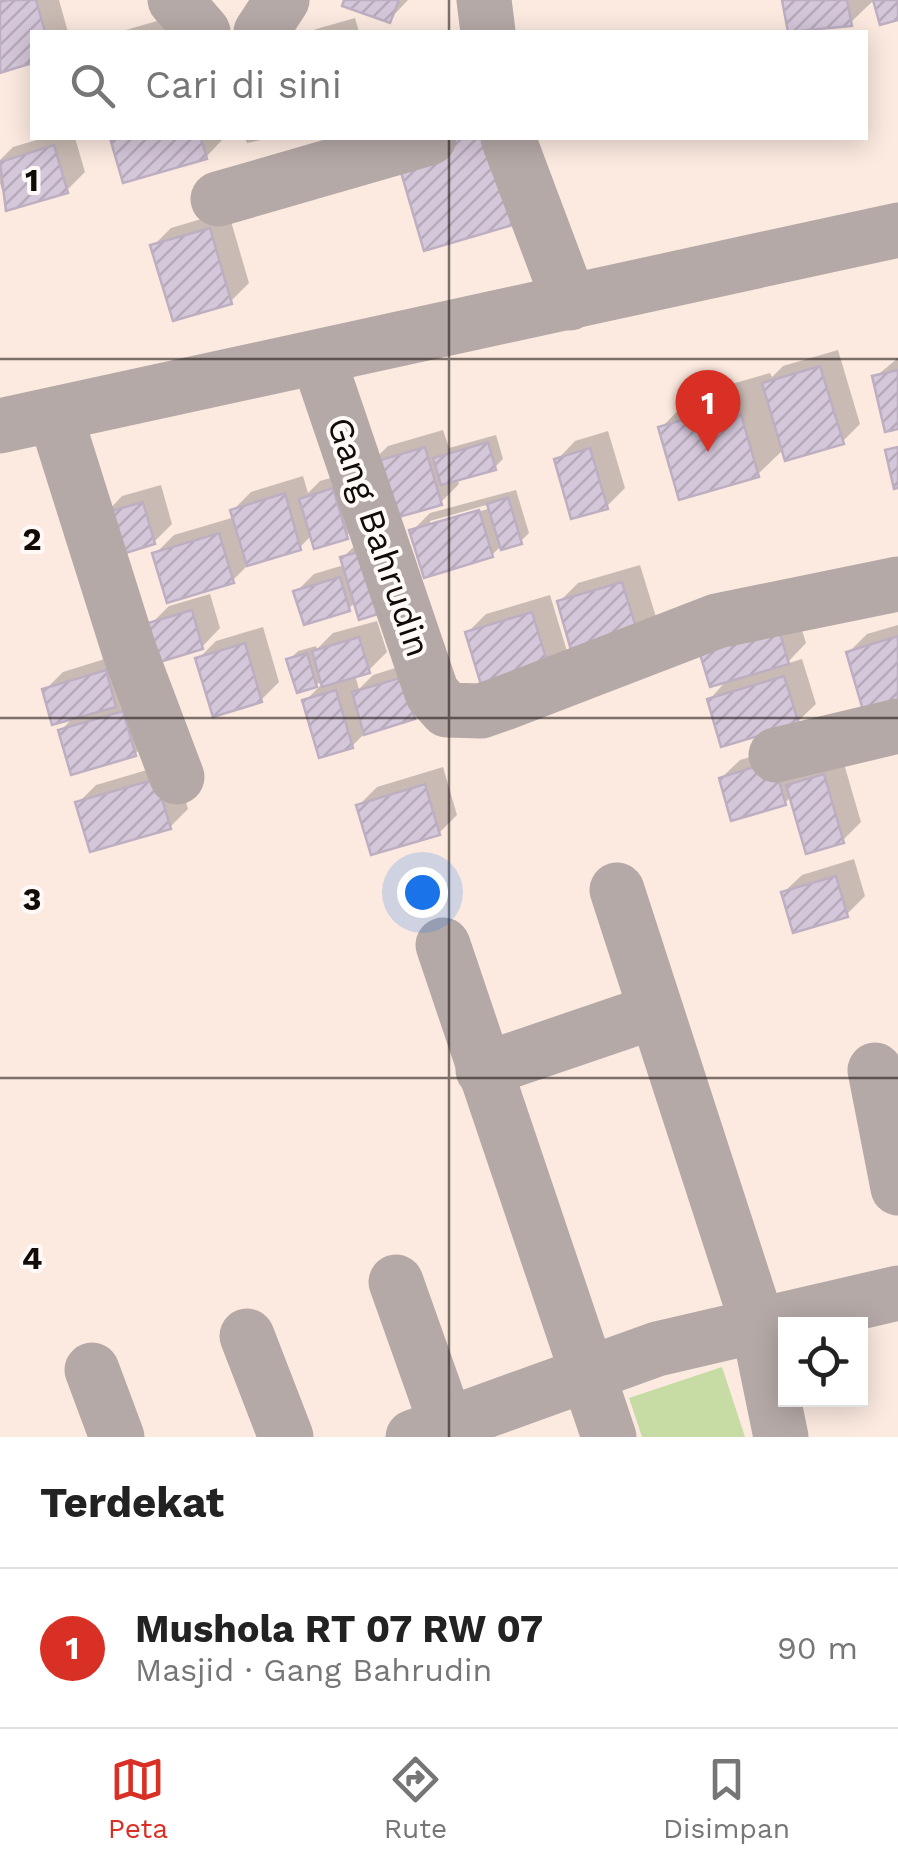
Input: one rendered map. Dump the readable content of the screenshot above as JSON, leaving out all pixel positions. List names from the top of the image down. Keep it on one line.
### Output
{"streets":{"street":["Gang Bahrudin"]},"page":{"search":"Cari di sini","pins":"1","heading":"Terdekat","list":[{"mark":"1","name":"Mushola RT 07 RW 07","note":"Masjid · Gang Bahrudin","value":"90 m"}],"nav":["Peta","Rute","Disimpan"]},"grid":{"rows":["1","2","3","4"]}}
